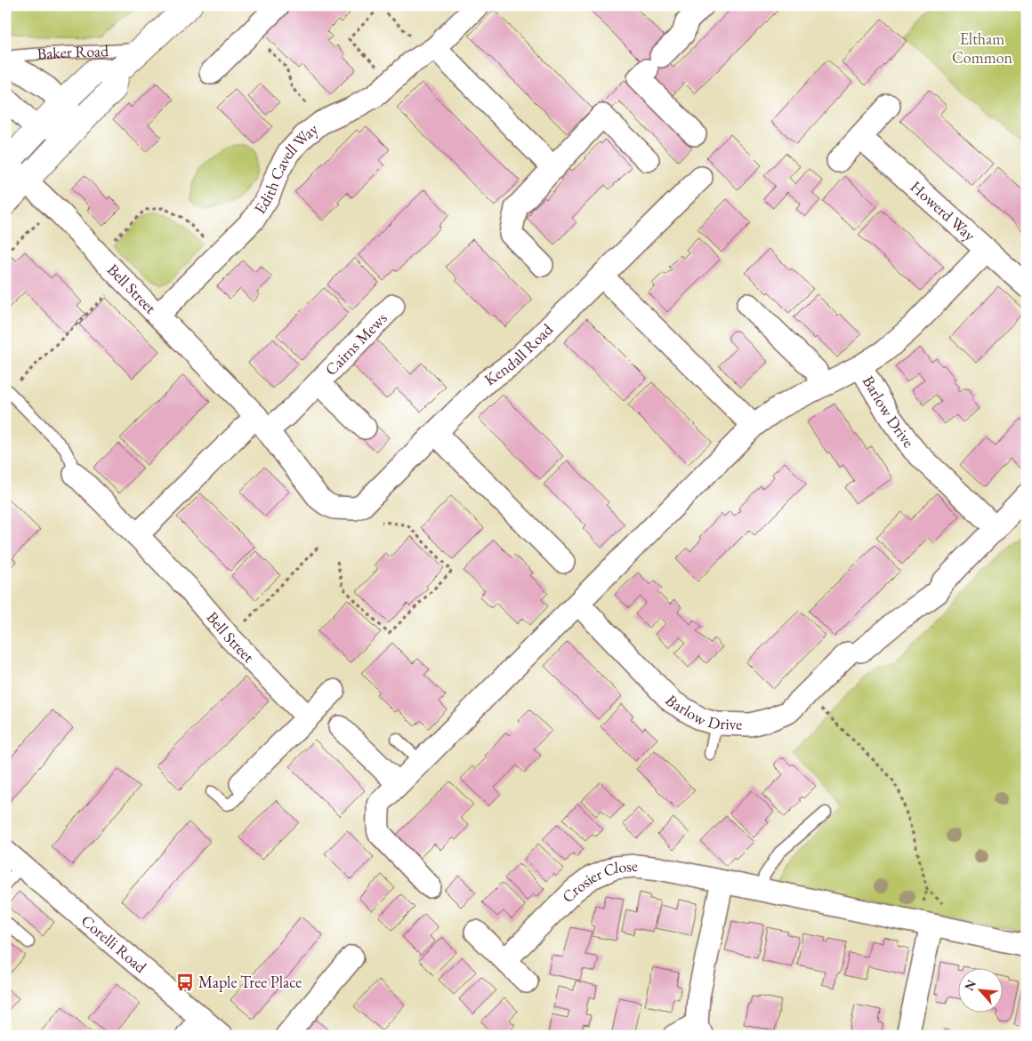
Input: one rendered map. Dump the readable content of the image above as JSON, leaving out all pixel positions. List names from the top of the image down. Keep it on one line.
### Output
{"streets":{"street":["Baker Road","Edith Cavell Way","Howerd Way","Bell Street","Cairns Mews","Kendall Road","Barlow Drive","Crosier Close","Corelli Road"]},"crossings":[["Edith Cavell Way","Bell Street"],["Howerd Way","Barlow Drive"],["Bell Street","Cairns Mews"],["Bell Street","Kendall Road"]],"parks":["Eltham Common"],"places":{"bus stop":["Maple Tree Place"]},"north":"top left"}
